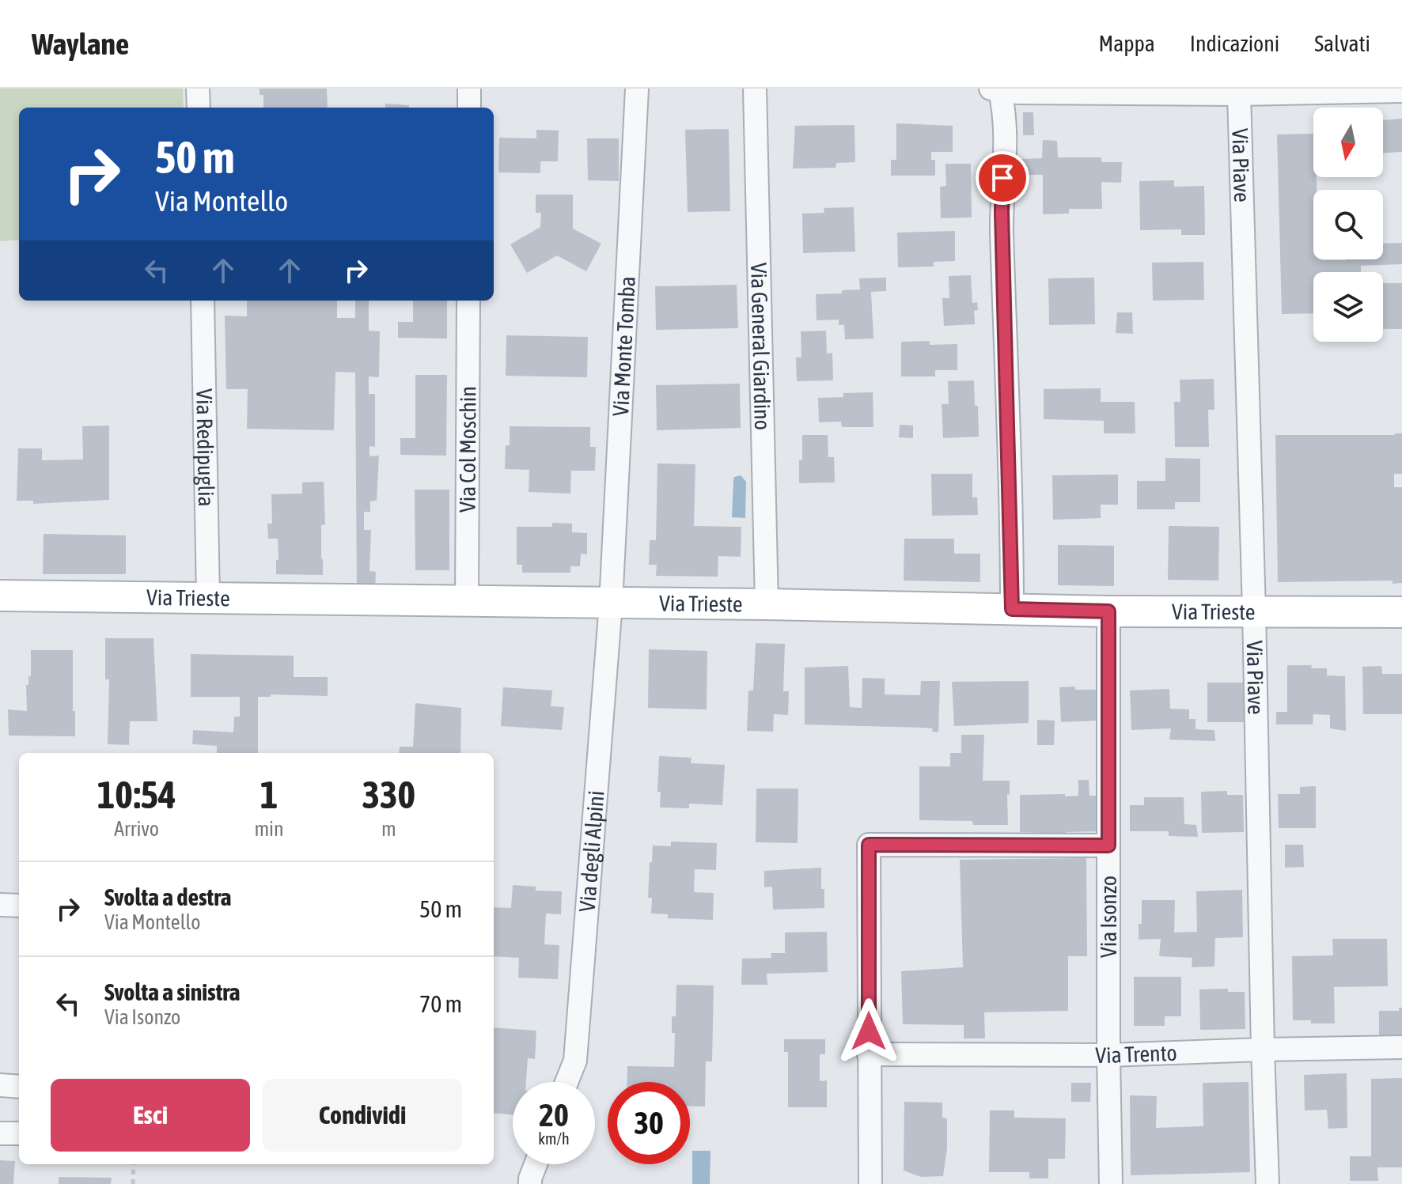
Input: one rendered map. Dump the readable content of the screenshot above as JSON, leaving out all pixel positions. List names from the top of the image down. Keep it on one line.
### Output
{"streets":{"street":["Via Piave","Via Monte Tomba","Via General Giardino","Via Redipuglia","Via Col Moschin","Via Trieste","Via degli Alpini","Via Isonzo","Via Trento"]},"crossings":[["Via Piave","Via Trieste"],["Via Piave","Via Trento"],["Via Monte Tomba","Via Trieste"],["Via Monte Tomba","Via degli Alpini"],["Via General Giardino","Via Trieste"],["Via Redipuglia","Via Trieste"],["Via Col Moschin","Via Trieste"],["Via Trieste","Via degli Alpini"],["Via Trieste","Via Isonzo"],["Via Isonzo","Via Trento"]],"north":"bottom","page":{"header":"Waylane","nav":["Mappa","Indicazioni","Salvati"],"turn":["50 m","Via Montello"],"eta":["10:54","Arrivo","1","min","330","m"],"list":[{"name":"Svolta a destra","note":"Via Montello","value":"50 m"},{"name":"Svolta a sinistra","note":"Via Isonzo","value":"70 m"}],"buttons":["Esci","Condividi"],"speed":"20 km/h","limit":"30"}}
